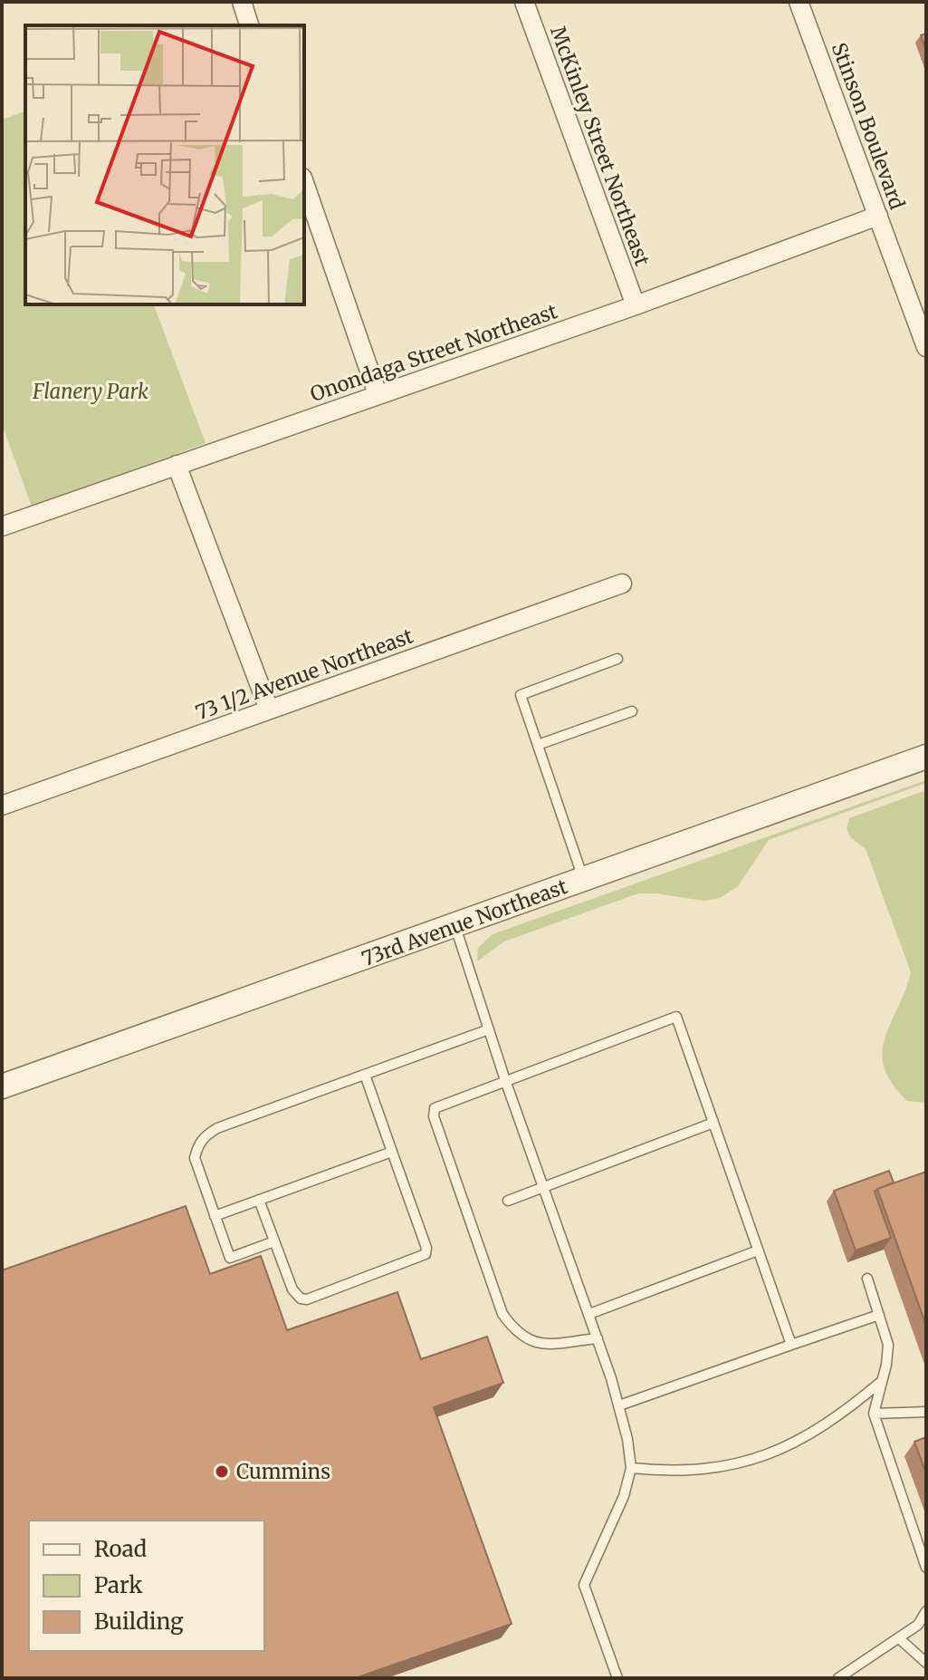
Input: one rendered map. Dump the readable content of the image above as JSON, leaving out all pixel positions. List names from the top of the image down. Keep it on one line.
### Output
{"streets":{"street":["Stinson Boulevard","McKinley Street Northeast","Onondaga Street Northeast","73 1/2 Avenue Northeast","73rd Avenue Northeast"]},"crossings":[["Stinson Boulevard","Onondaga Street Northeast"],["McKinley Street Northeast","Onondaga Street Northeast"]],"parks":["Flanery Park"],"places":["Cummins"],"legend":["Road","Park","Building"]}
